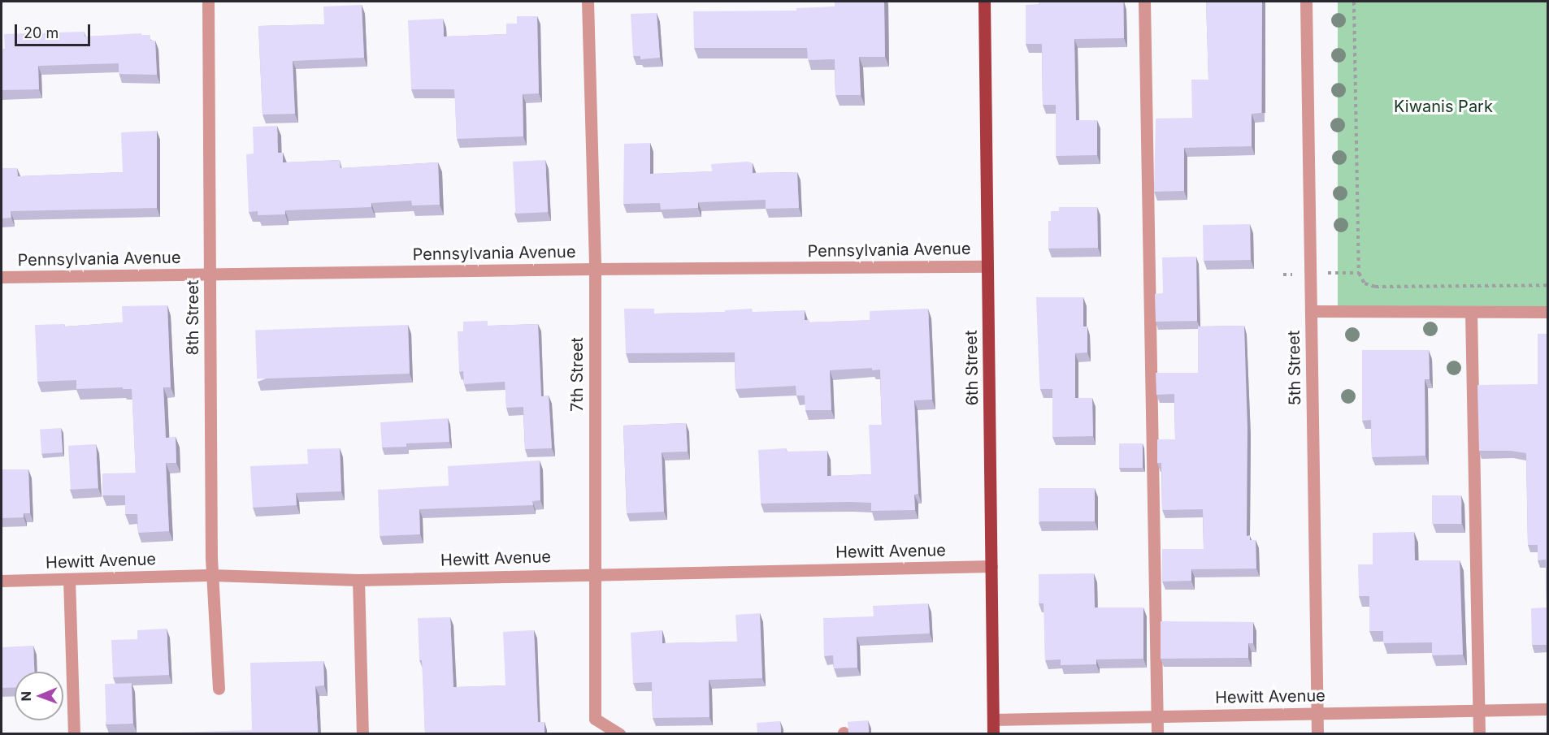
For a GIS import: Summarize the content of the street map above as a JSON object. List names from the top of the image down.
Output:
{
  "streets": {
    "main road": ["6th Street"],
    "street": [
      "Pennsylvania Avenue",
      "8th Street",
      "5th Street",
      "7th Street",
      "Hewitt Avenue"
    ]
  },
  "crossings": [
    ["Pennsylvania Avenue", "8th Street"],
    ["Pennsylvania Avenue", "6th Street"],
    ["Pennsylvania Avenue", "7th Street"],
    ["8th Street", "Hewitt Avenue"],
    ["6th Street", "Hewitt Avenue"],
    ["5th Street", "Hewitt Avenue"],
    ["7th Street", "Hewitt Avenue"]
  ],
  "parks": ["Kiwanis Park"],
  "scale_bar": "20 m",
  "north": "left"
}
